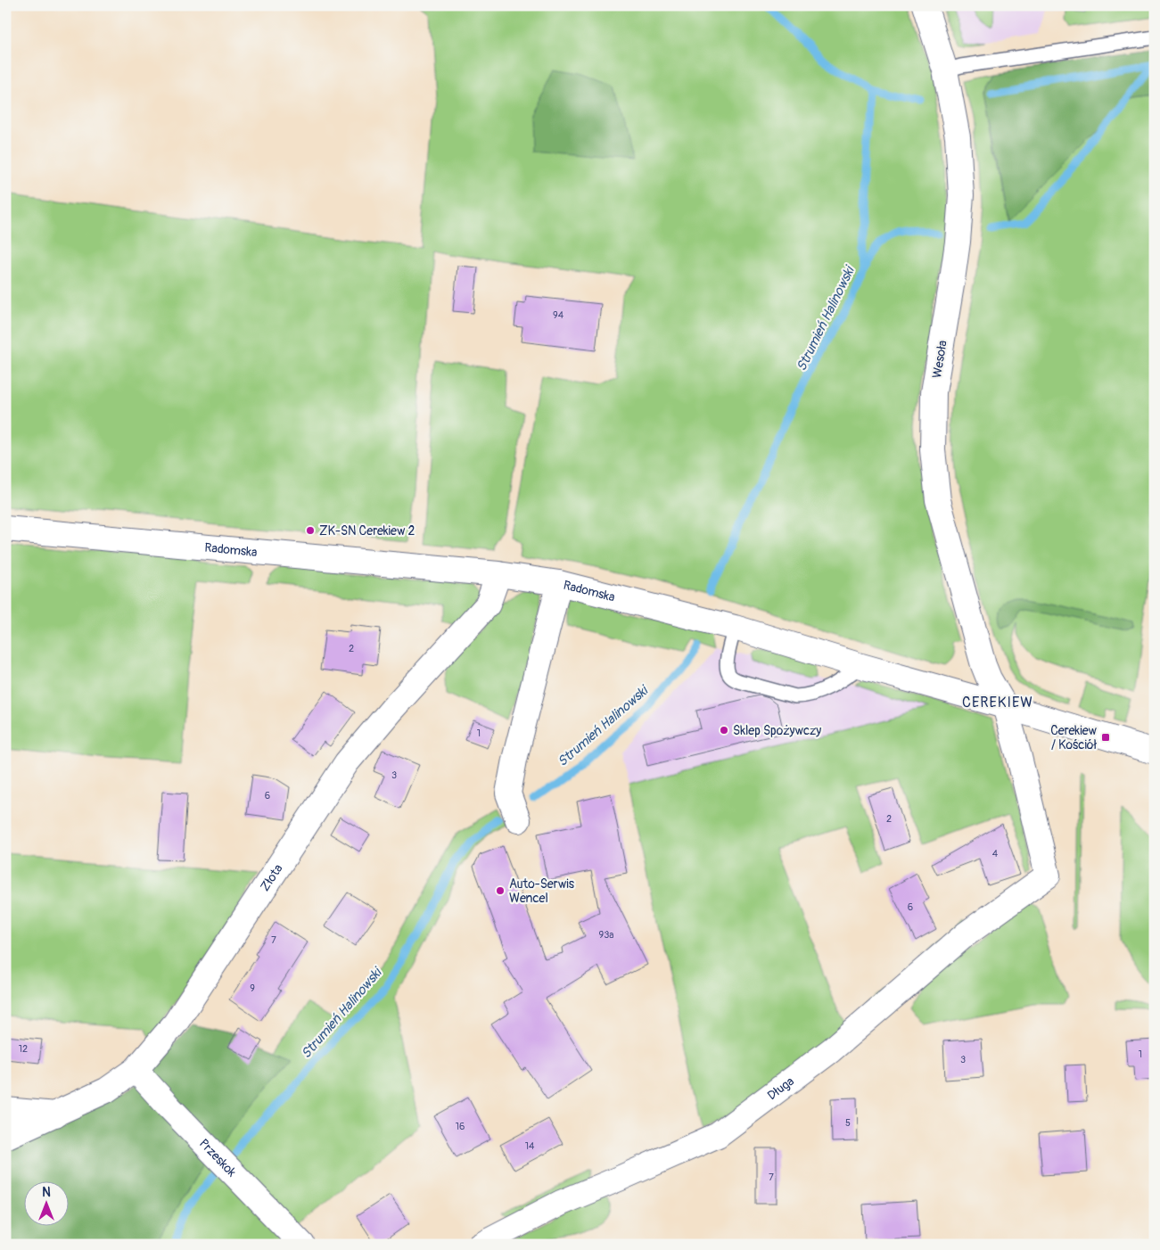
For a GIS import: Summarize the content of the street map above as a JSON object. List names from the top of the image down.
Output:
{
  "streets": {
    "street": [
      "Wesoła",
      "Radomska",
      "Złota",
      "Długa",
      "Przeskok"
    ]
  },
  "crossings": [
    ["Wesoła", "Radomska"],
    ["Wesoła", "Długa"],
    ["Radomska", "Złota"],
    ["Złota", "Przeskok"]
  ],
  "districts": ["CEREKIEW"],
  "water": ["Strumień Halinowski"],
  "places": {
    "other": ["ZK-SN Cerekiew 2", "Sklep Spożywczy", "Auto-Serwis Wencel"],
    "transit": ["Cerekiew / Kościół"]
  },
  "house_numbers": [
    "94",
    "2",
    "1",
    "3",
    "6",
    "2",
    "4",
    "6",
    "93a",
    "7",
    "9",
    "12",
    "1",
    "3",
    "5",
    "16",
    "14",
    "7"
  ],
  "north": "top"
}
